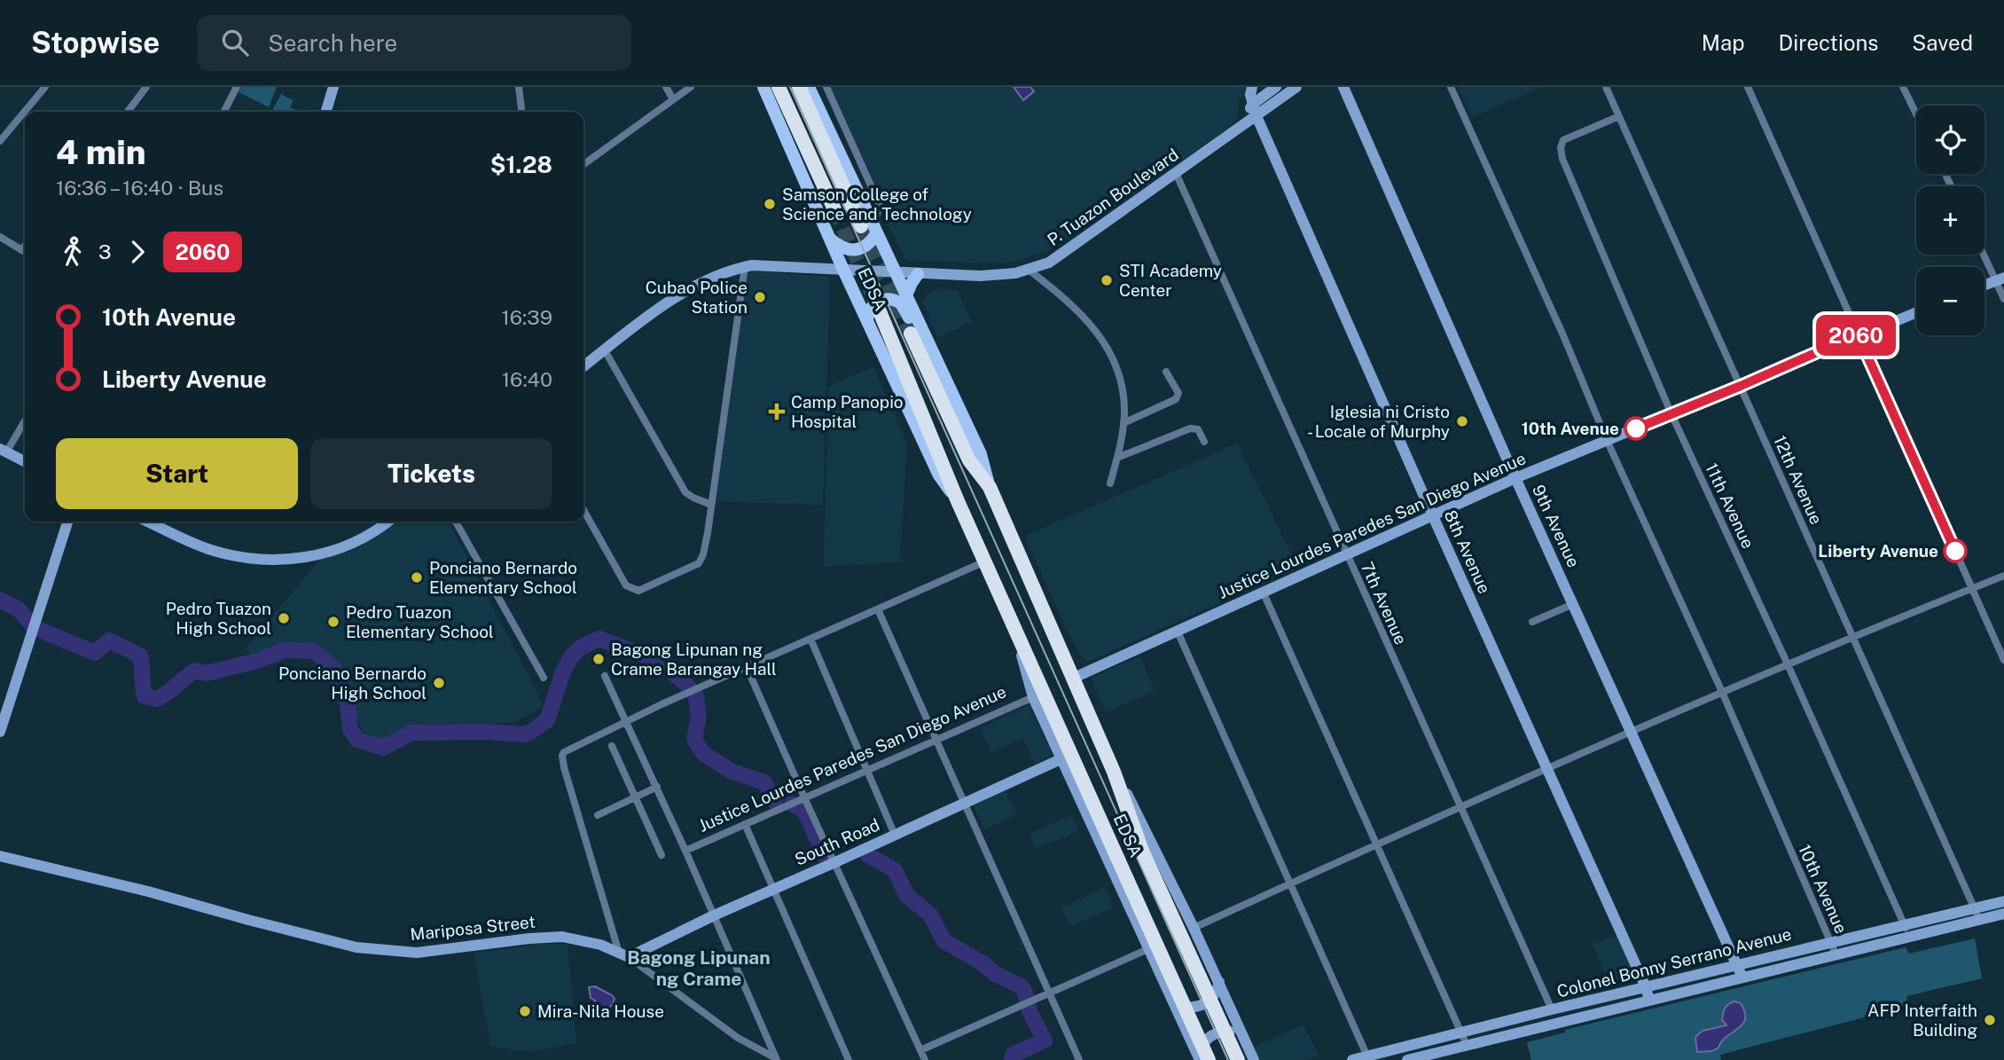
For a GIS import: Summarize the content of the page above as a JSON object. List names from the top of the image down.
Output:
{
  "streets": {
    "highway": ["EDSA"],
    "street": [
      "P. Tuazon Boulevard",
      "12th Avenue",
      "11th Avenue",
      "Justice Lourdes Paredes San Diego Avenue",
      "9th Avenue",
      "8th Avenue",
      "7th Avenue",
      "South Road",
      "10th Avenue",
      "Mariposa Street",
      "Colonel Bonny Serrano Avenue"
    ]
  },
  "crossings": [
    ["P. Tuazon Boulevard", "EDSA"],
    ["P. Tuazon Boulevard", "8th Avenue"],
    ["P. Tuazon Boulevard", "7th Avenue"],
    ["EDSA", "Justice Lourdes Paredes San Diego Avenue"],
    ["EDSA", "South Road"],
    ["12th Avenue", "11th Avenue"],
    ["12th Avenue", "Justice Lourdes Paredes San Diego Avenue"],
    ["12th Avenue", "Colonel Bonny Serrano Avenue"],
    ["11th Avenue", "Justice Lourdes Paredes San Diego Avenue"],
    ["11th Avenue", "Colonel Bonny Serrano Avenue"],
    ["Justice Lourdes Paredes San Diego Avenue", "9th Avenue"],
    ["Justice Lourdes Paredes San Diego Avenue", "8th Avenue"],
    ["Justice Lourdes Paredes San Diego Avenue", "7th Avenue"],
    ["Justice Lourdes Paredes San Diego Avenue", "10th Avenue"],
    ["9th Avenue", "Colonel Bonny Serrano Avenue"],
    ["8th Avenue", "Colonel Bonny Serrano Avenue"],
    ["7th Avenue", "Colonel Bonny Serrano Avenue"],
    ["South Road", "Mariposa Street"],
    ["10th Avenue", "Colonel Bonny Serrano Avenue"]
  ],
  "districts": ["Bagong Lipunan ng Crame"],
  "places": {
    "other": [
      "Samson College of Science and Technology",
      "STI Academy Center",
      "Cubao Police Station",
      "Iglesia ni Cristo - Locale of Murphy",
      "10th Avenue",
      "Liberty Avenue",
      "Ponciano Bernardo Elementary School",
      "Pedro Tuazon High School",
      "Pedro Tuazon Elementary School",
      "Bagong Lipunan ng Crame Barangay Hall",
      "Ponciano Bernardo High School",
      "Mira-Nila House",
      "AFP Interfaith Building"
    ],
    "health": ["Camp Panopio Hospital"]
  },
  "lines": ["bus line 2060"],
  "page": {
    "header": "Stopwise",
    "search": "Search here",
    "nav": ["Map", "Directions", "Saved"],
    "on_map": "2060",
    "map_buttons": ["+", "−"],
    "heading": ["4 min", "16:36 – 16:40 · Bus", "$1.28"],
    "legs": ["3", "2060"],
    "list": [
      {
        "name": "10th Avenue",
        "value": "16:39"
      },
      {
        "name": "Liberty Avenue",
        "value": "16:40"
      }
    ],
    "buttons": ["Start", "Tickets"]
  }
}
